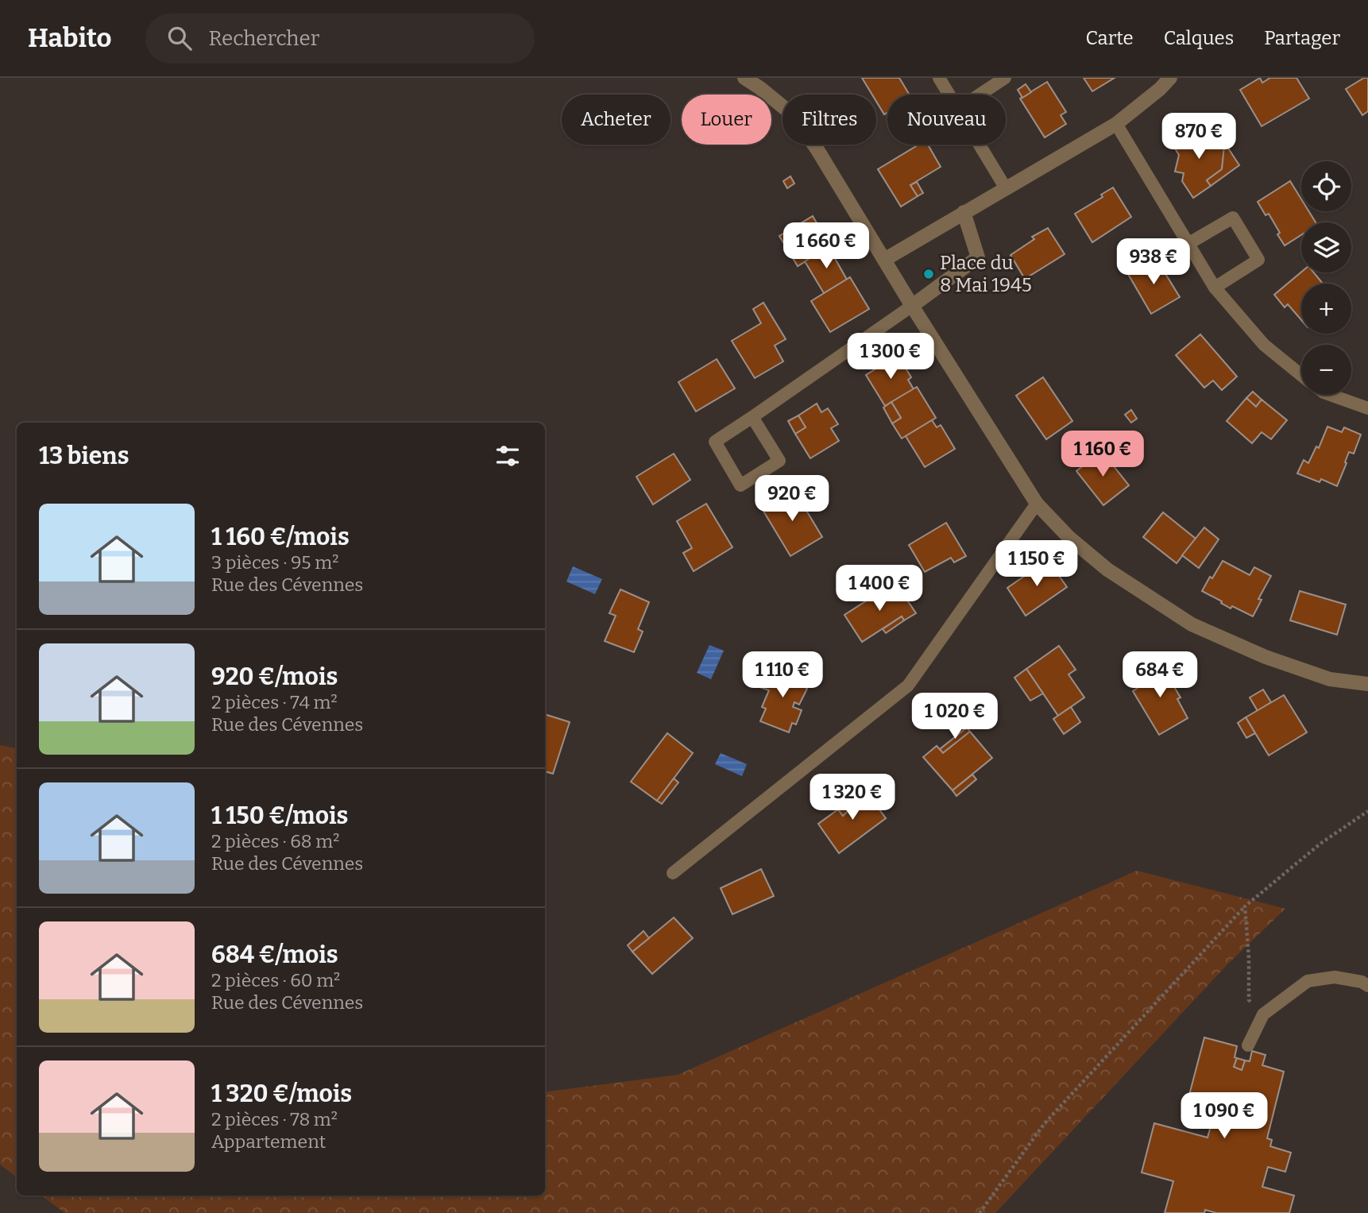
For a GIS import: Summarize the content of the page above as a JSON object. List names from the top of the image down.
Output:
{
  "places": ["Place du 8 Mai 1945"],
  "page": {
    "header": "Habito",
    "search": "Rechercher",
    "nav": ["Carte", "Calques", "Partager"],
    "chip": [
      "Acheter",
      "Louer",
      "Filtres",
      "Nouveau"
    ],
    "price": [
      "870 €",
      "1 660 €",
      "938 €",
      "1 300 €",
      "1 160 €",
      "920 €",
      "1 150 €",
      "1 400 €",
      "1 110 €",
      "684 €",
      "1 020 €",
      "1 320 €",
      "1 090 €"
    ],
    "map_buttons": ["+", "−"],
    "heading": "13 biens",
    "list": [
      {
        "name": "1 160 €/mois",
        "note": "3 pièces · 95 m² · Rue des Cévennes"
      },
      {
        "name": "920 €/mois",
        "note": "2 pièces · 74 m² · Rue des Cévennes"
      },
      {
        "name": "1 150 €/mois",
        "note": "2 pièces · 68 m² · Rue des Cévennes"
      },
      {
        "name": "684 €/mois",
        "note": "2 pièces · 60 m² · Rue des Cévennes"
      },
      {
        "name": "1 320 €/mois",
        "note": "2 pièces · 78 m² · Appartement"
      }
    ]
  }
}
